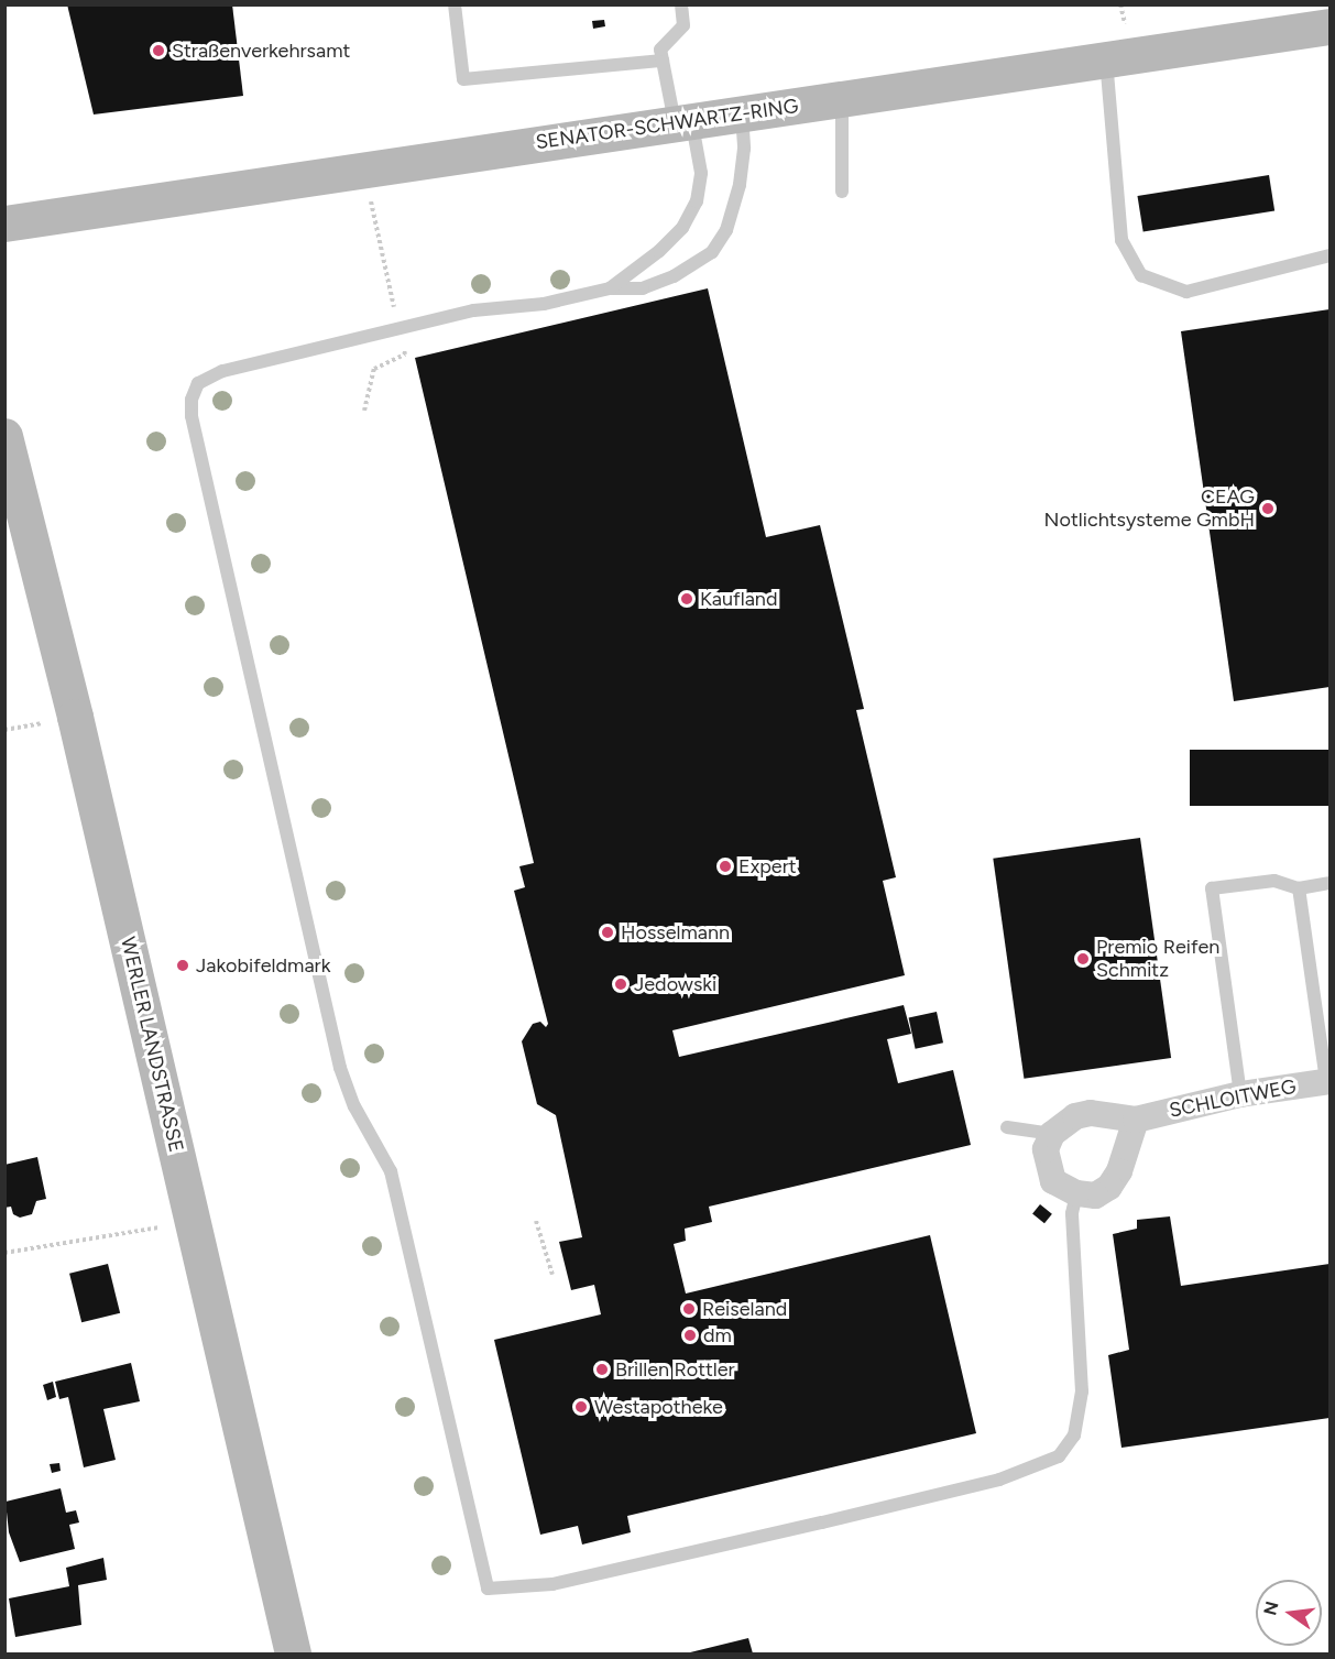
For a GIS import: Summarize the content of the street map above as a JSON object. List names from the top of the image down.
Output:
{
  "streets": {
    "main road": ["SENATOR-SCHWARTZ-RING", "WERLER LANDSTRASSE"],
    "street": ["SCHLOITWEG"]
  },
  "places": [
    "Straßenverkehrsamt",
    "CEAG Notlichtsysteme GmbH",
    "Kaufland",
    "Expert",
    "Hosselmann",
    "Premio Reifen Schmitz",
    "Jakobifeldmark",
    "Jedowski",
    "Reiseland",
    "dm",
    "Brillen Rottler",
    "Westapotheke"
  ],
  "north": "left"
}
